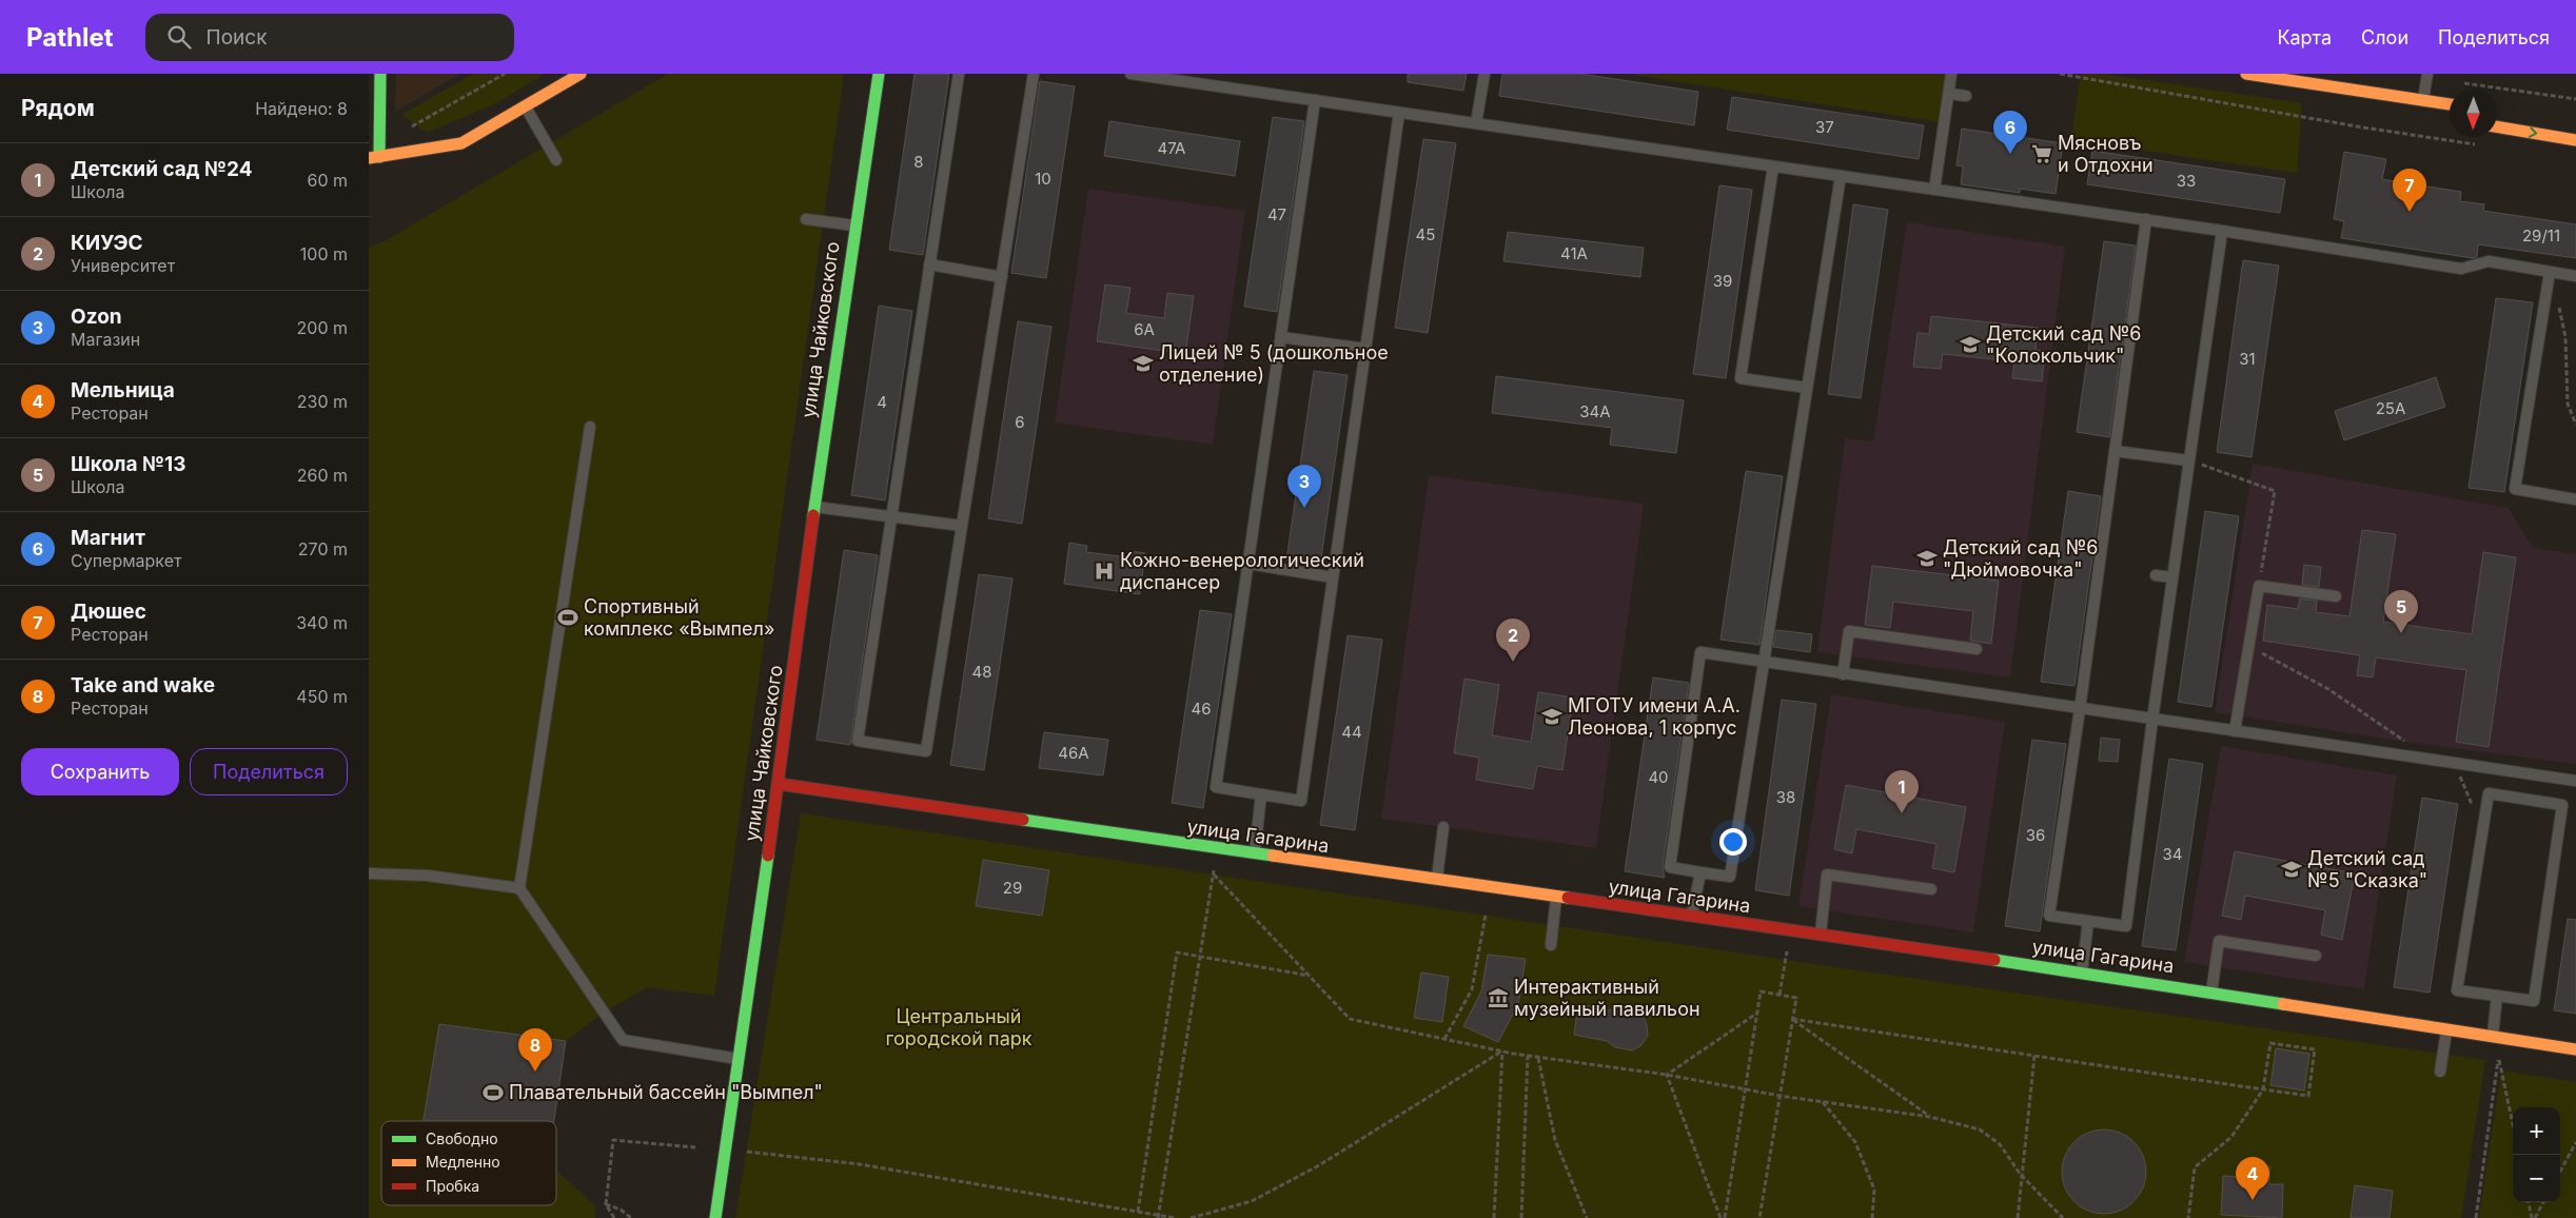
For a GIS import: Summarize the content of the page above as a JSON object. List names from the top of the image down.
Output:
{
  "streets": {
    "street": ["улица Чайковского", "улица Гагарина"]
  },
  "crossings": [
    ["улица Чайковского", "улица Гагарина"]
  ],
  "parks": ["Центральный городской парк"],
  "places": {
    "supermarket": ["Мясновъ и Отдохни"],
    "school or university": [
      "Детский сад №6 \"Колокольчик\"",
      "Лицей № 5 (дошкольное отделение)",
      "Детский сад №6 \"Дюймовочка\"",
      "МГОТУ имени А.А. Леонова, 1 корпус",
      "Детский сад №5 \"Сказка\""
    ],
    "hospital": ["Кожно-венерологический диспансер"],
    "sports": ["Спортивный комплекс «Вымпел»", "Плавательный бассейн \"Вымпел\""],
    "museum": ["Интерактивный музейный павильон"]
  },
  "house_numbers": [
    "37",
    "47А",
    "8",
    "10",
    "33",
    "47",
    "45",
    "29/11",
    "41А",
    "39",
    "6А",
    "31",
    "4",
    "25А",
    "34А",
    "6",
    "48",
    "46",
    "44",
    "46А",
    "40",
    "38",
    "36",
    "34",
    "29"
  ],
  "legend": ["Свободно", "Медленно", "Пробка"],
  "north": "bottom",
  "page": {
    "header": "Pathlet",
    "search": "Поиск",
    "nav": ["Карта", "Слои", "Поделиться"],
    "heading": ["Рядом", "Найдено: 8"],
    "pins": [
      "6",
      "7",
      "3",
      "5",
      "2",
      "1",
      "8",
      "4"
    ],
    "list": [
      {
        "mark": "1",
        "name": "Детский сад №24",
        "note": "Школа",
        "value": "60 m"
      },
      {
        "mark": "2",
        "name": "КИУЭС",
        "note": "Университет",
        "value": "100 m"
      },
      {
        "mark": "3",
        "name": "Ozon",
        "note": "Магазин",
        "value": "200 m"
      },
      {
        "mark": "4",
        "name": "Мельница",
        "note": "Ресторан",
        "value": "230 m"
      },
      {
        "mark": "5",
        "name": "Школа №13",
        "note": "Школа",
        "value": "260 m"
      },
      {
        "mark": "6",
        "name": "Магнит",
        "note": "Супермаркет",
        "value": "270 m"
      },
      {
        "mark": "7",
        "name": "Дюшес",
        "note": "Ресторан",
        "value": "340 m"
      },
      {
        "mark": "8",
        "name": "Take and wake",
        "note": "Ресторан",
        "value": "450 m"
      }
    ],
    "buttons": ["Сохранить", "Поделиться"],
    "map_buttons": ["+", "−"]
  }
}
